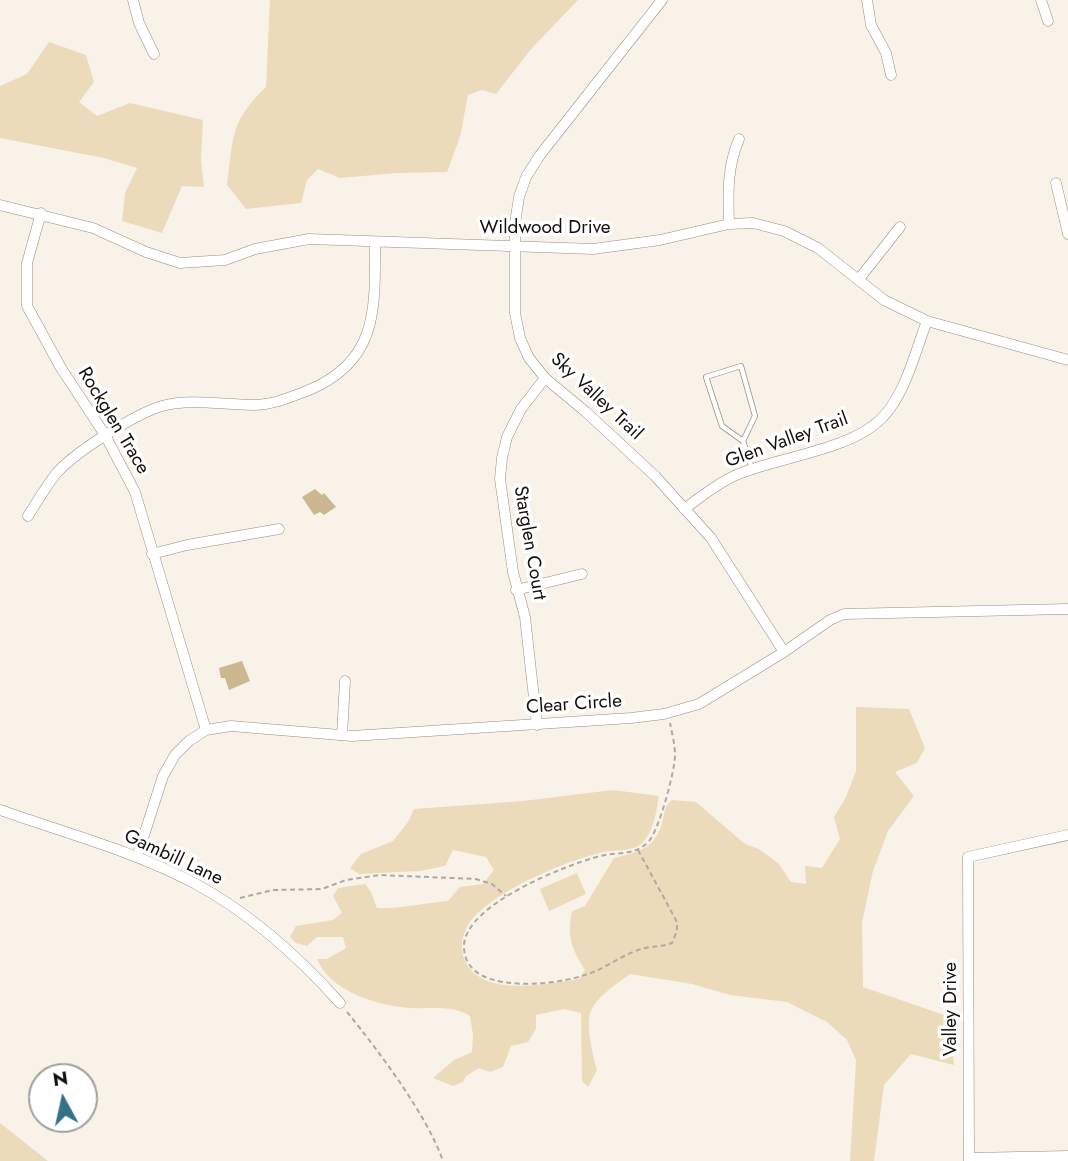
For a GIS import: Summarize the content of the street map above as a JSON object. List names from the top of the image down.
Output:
{
  "streets": {
    "street": [
      "Wildwood Drive",
      "Sky Valley Trail",
      "Rockglen Trace",
      "Glen Valley Trail",
      "Starglen Court",
      "Clear Circle",
      "Gambill Lane",
      "Valley Drive"
    ]
  },
  "crossings": [
    ["Wildwood Drive", "Sky Valley Trail"],
    ["Wildwood Drive", "Rockglen Trace"],
    ["Wildwood Drive", "Glen Valley Trail"],
    ["Sky Valley Trail", "Glen Valley Trail"],
    ["Sky Valley Trail", "Starglen Court"],
    ["Sky Valley Trail", "Clear Circle"],
    ["Rockglen Trace", "Clear Circle"],
    ["Starglen Court", "Clear Circle"]
  ],
  "north": "top"
}
